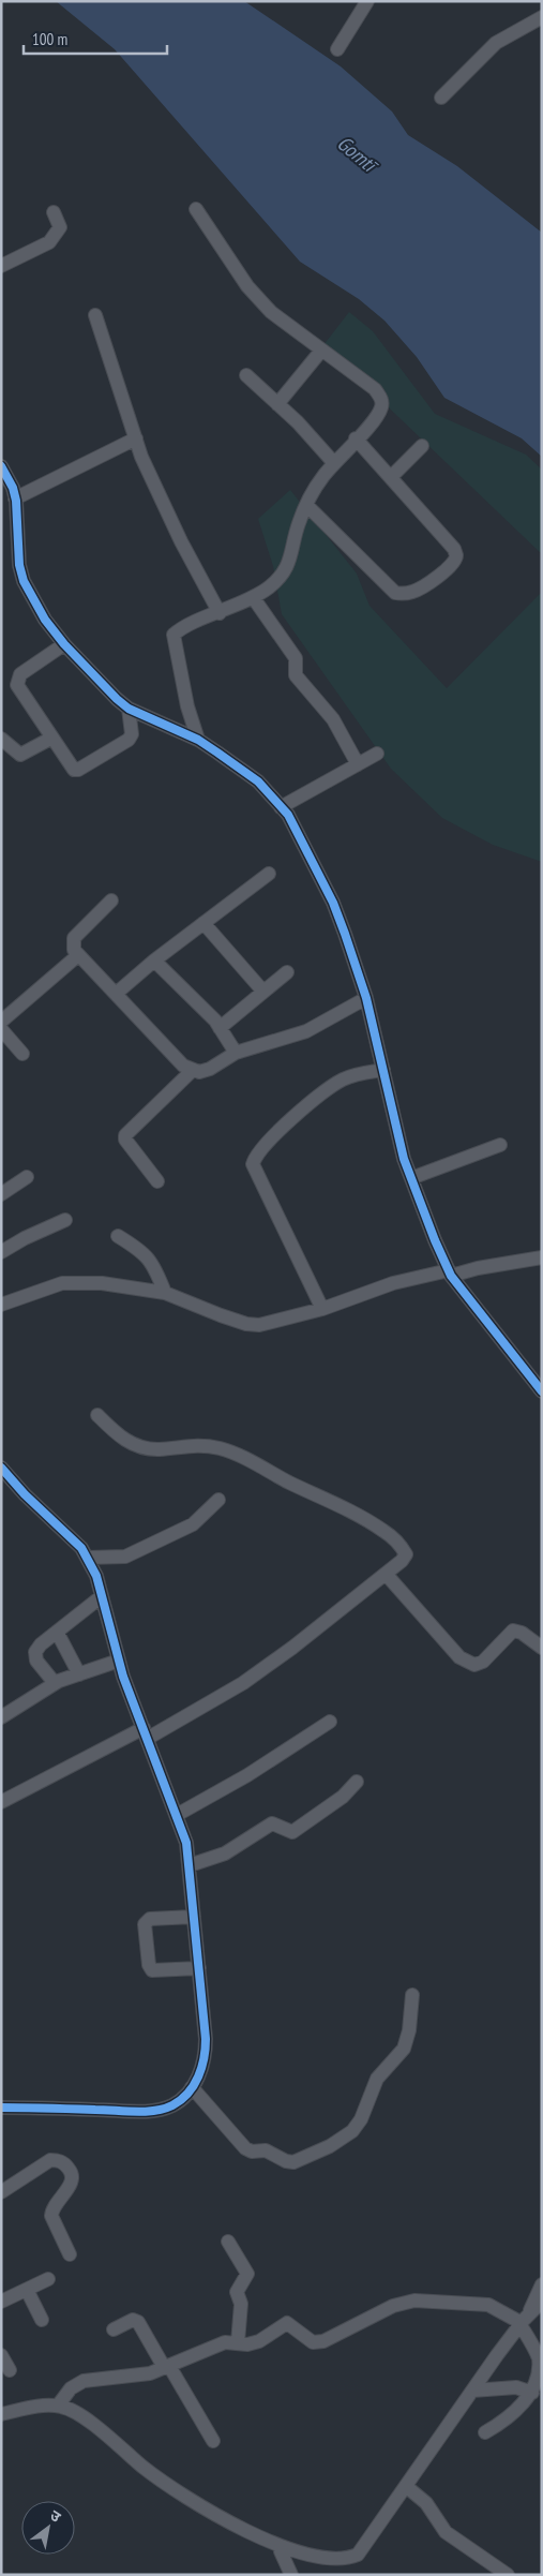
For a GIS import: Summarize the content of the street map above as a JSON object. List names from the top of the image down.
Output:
{
  "water": ["Gomtī"],
  "scale_bar": "100 m",
  "north": "top right"
}
